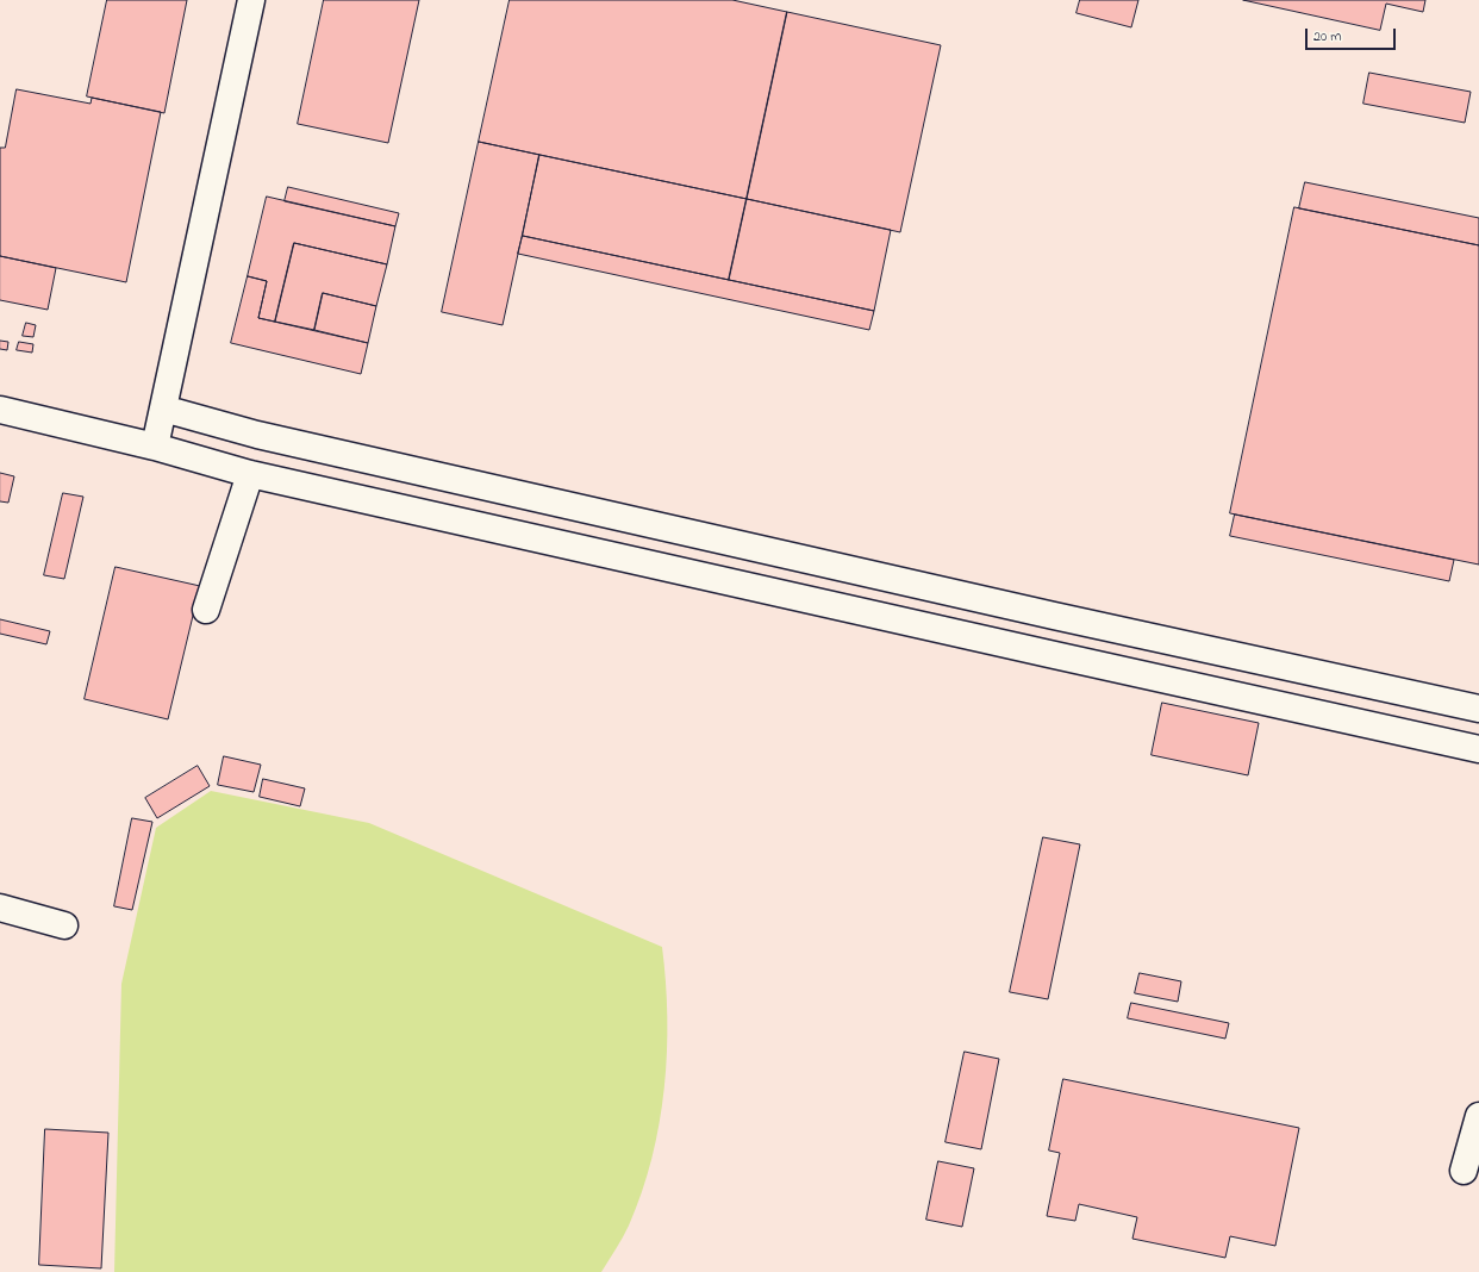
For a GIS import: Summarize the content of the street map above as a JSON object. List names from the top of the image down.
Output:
{
  "scale_bar": "20 m"
}
